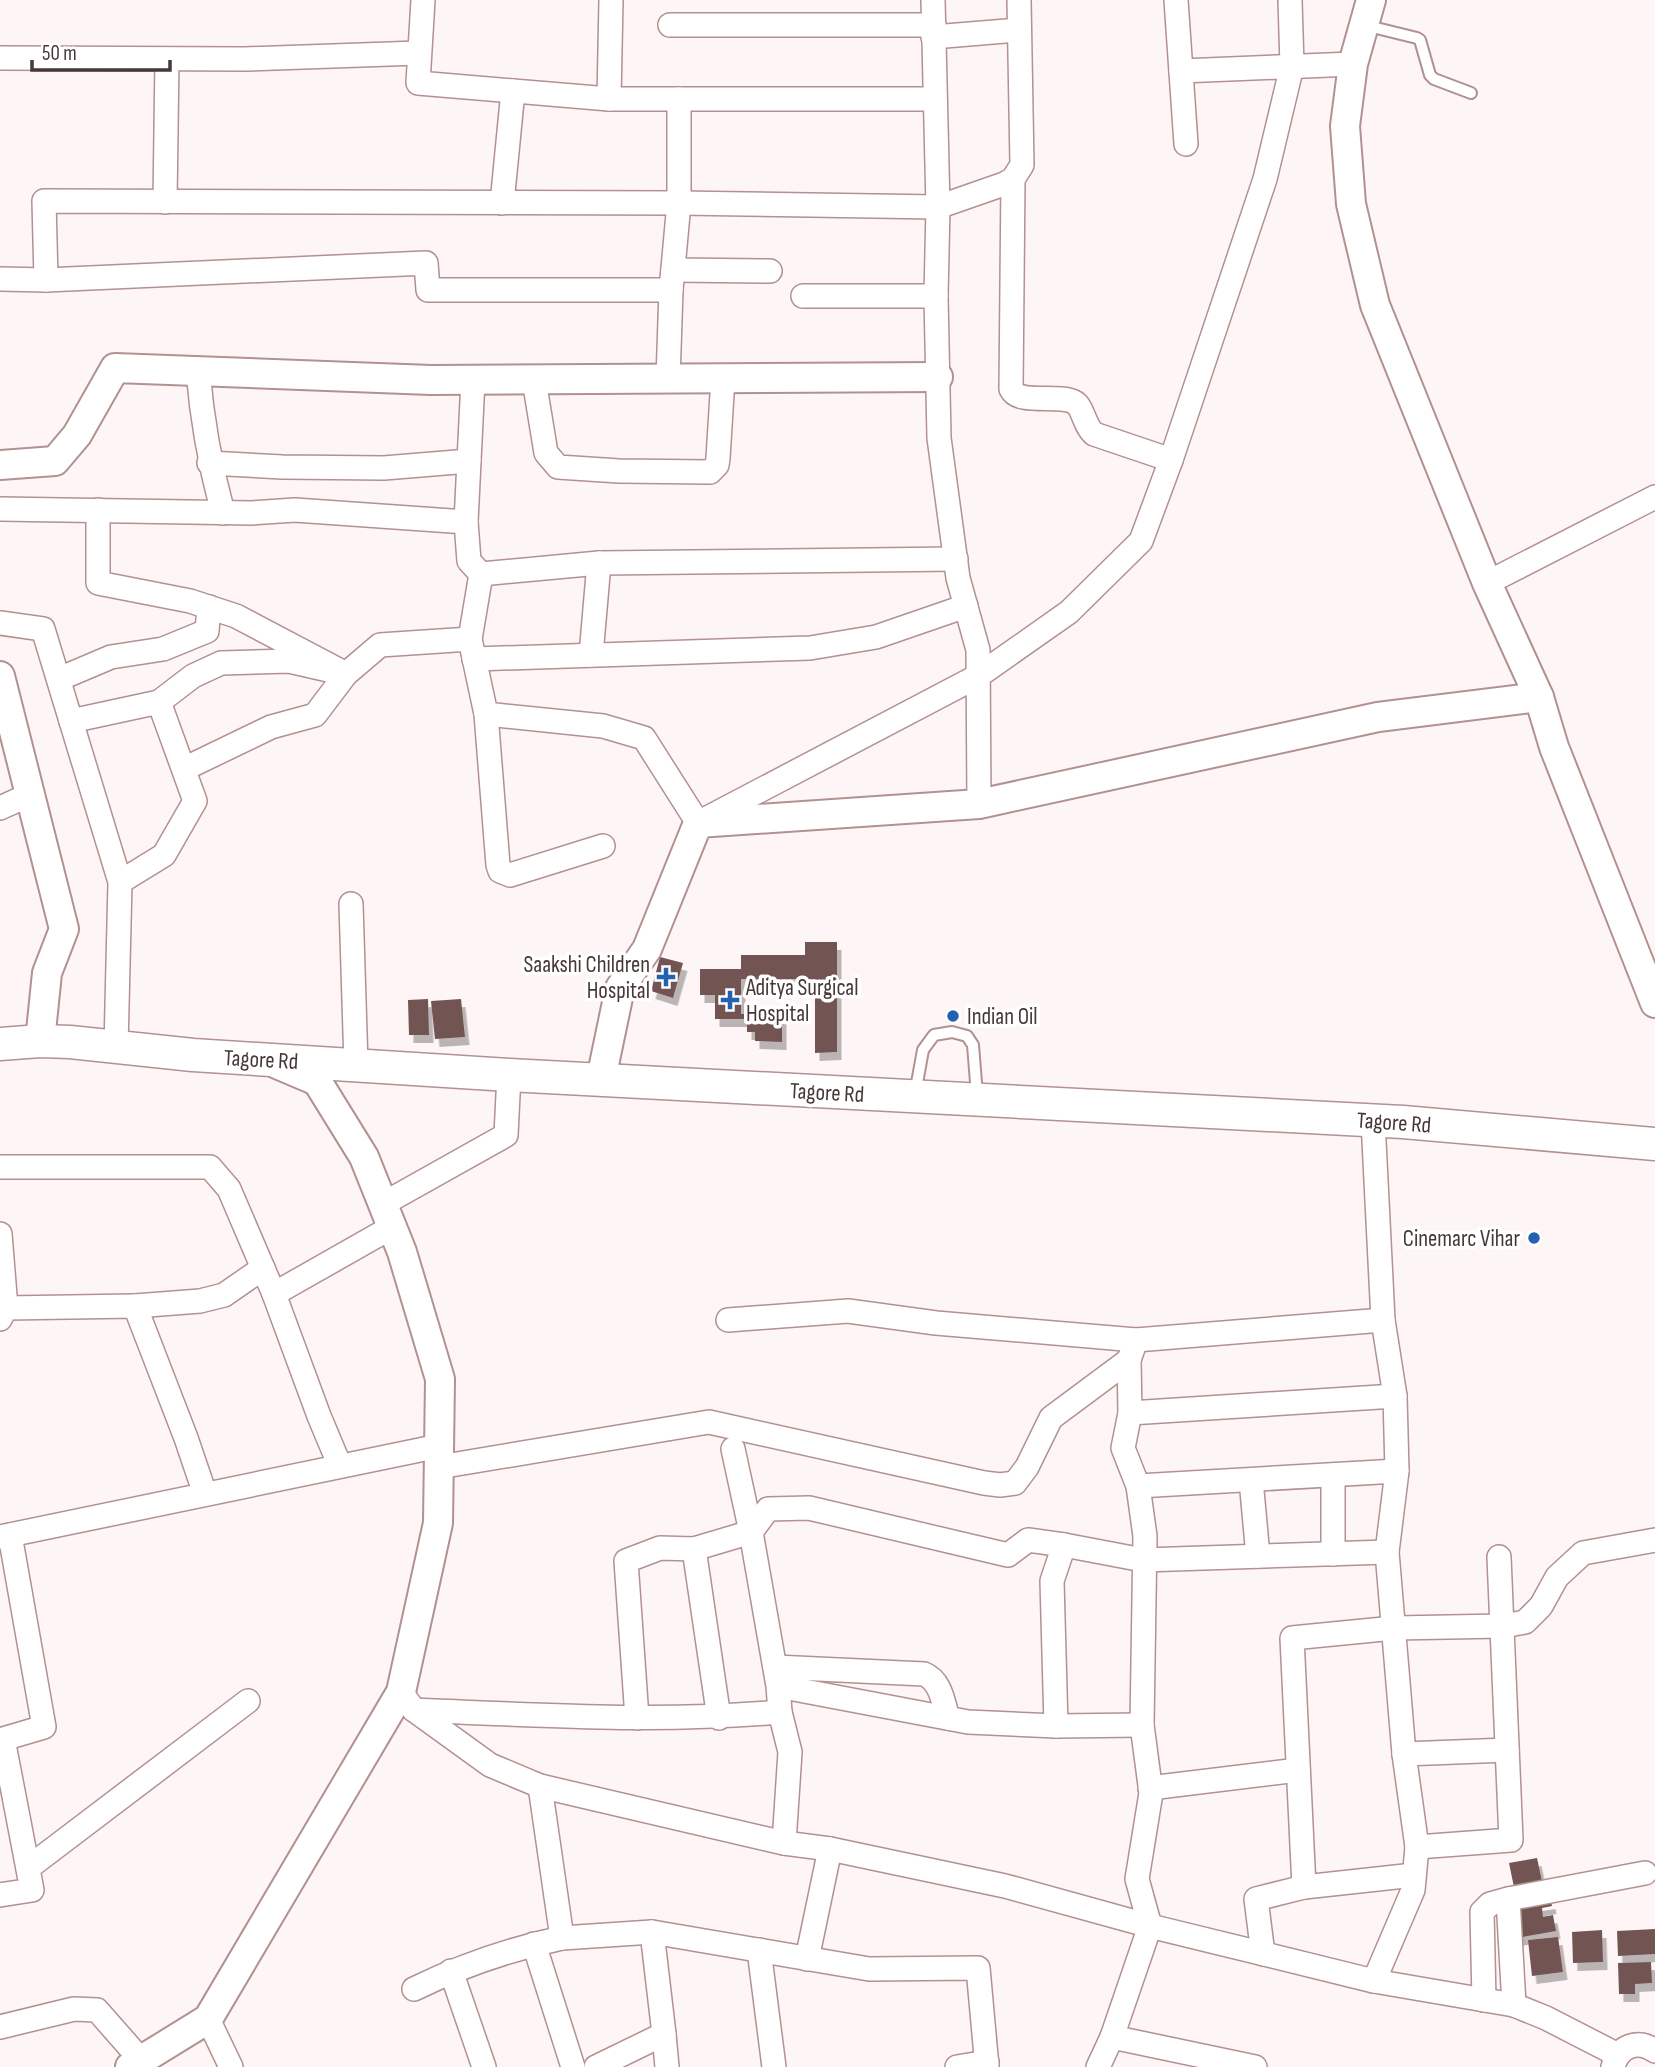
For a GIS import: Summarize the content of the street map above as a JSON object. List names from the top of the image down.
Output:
{
  "streets": {
    "main road": ["Tagore Rd"]
  },
  "places": {
    "health": ["Saakshi Children Hospital", "Aditya Surgical Hospital"],
    "other": ["Indian Oil", "Cinemarc Vihar"]
  },
  "scale_bar": "50 m"
}
